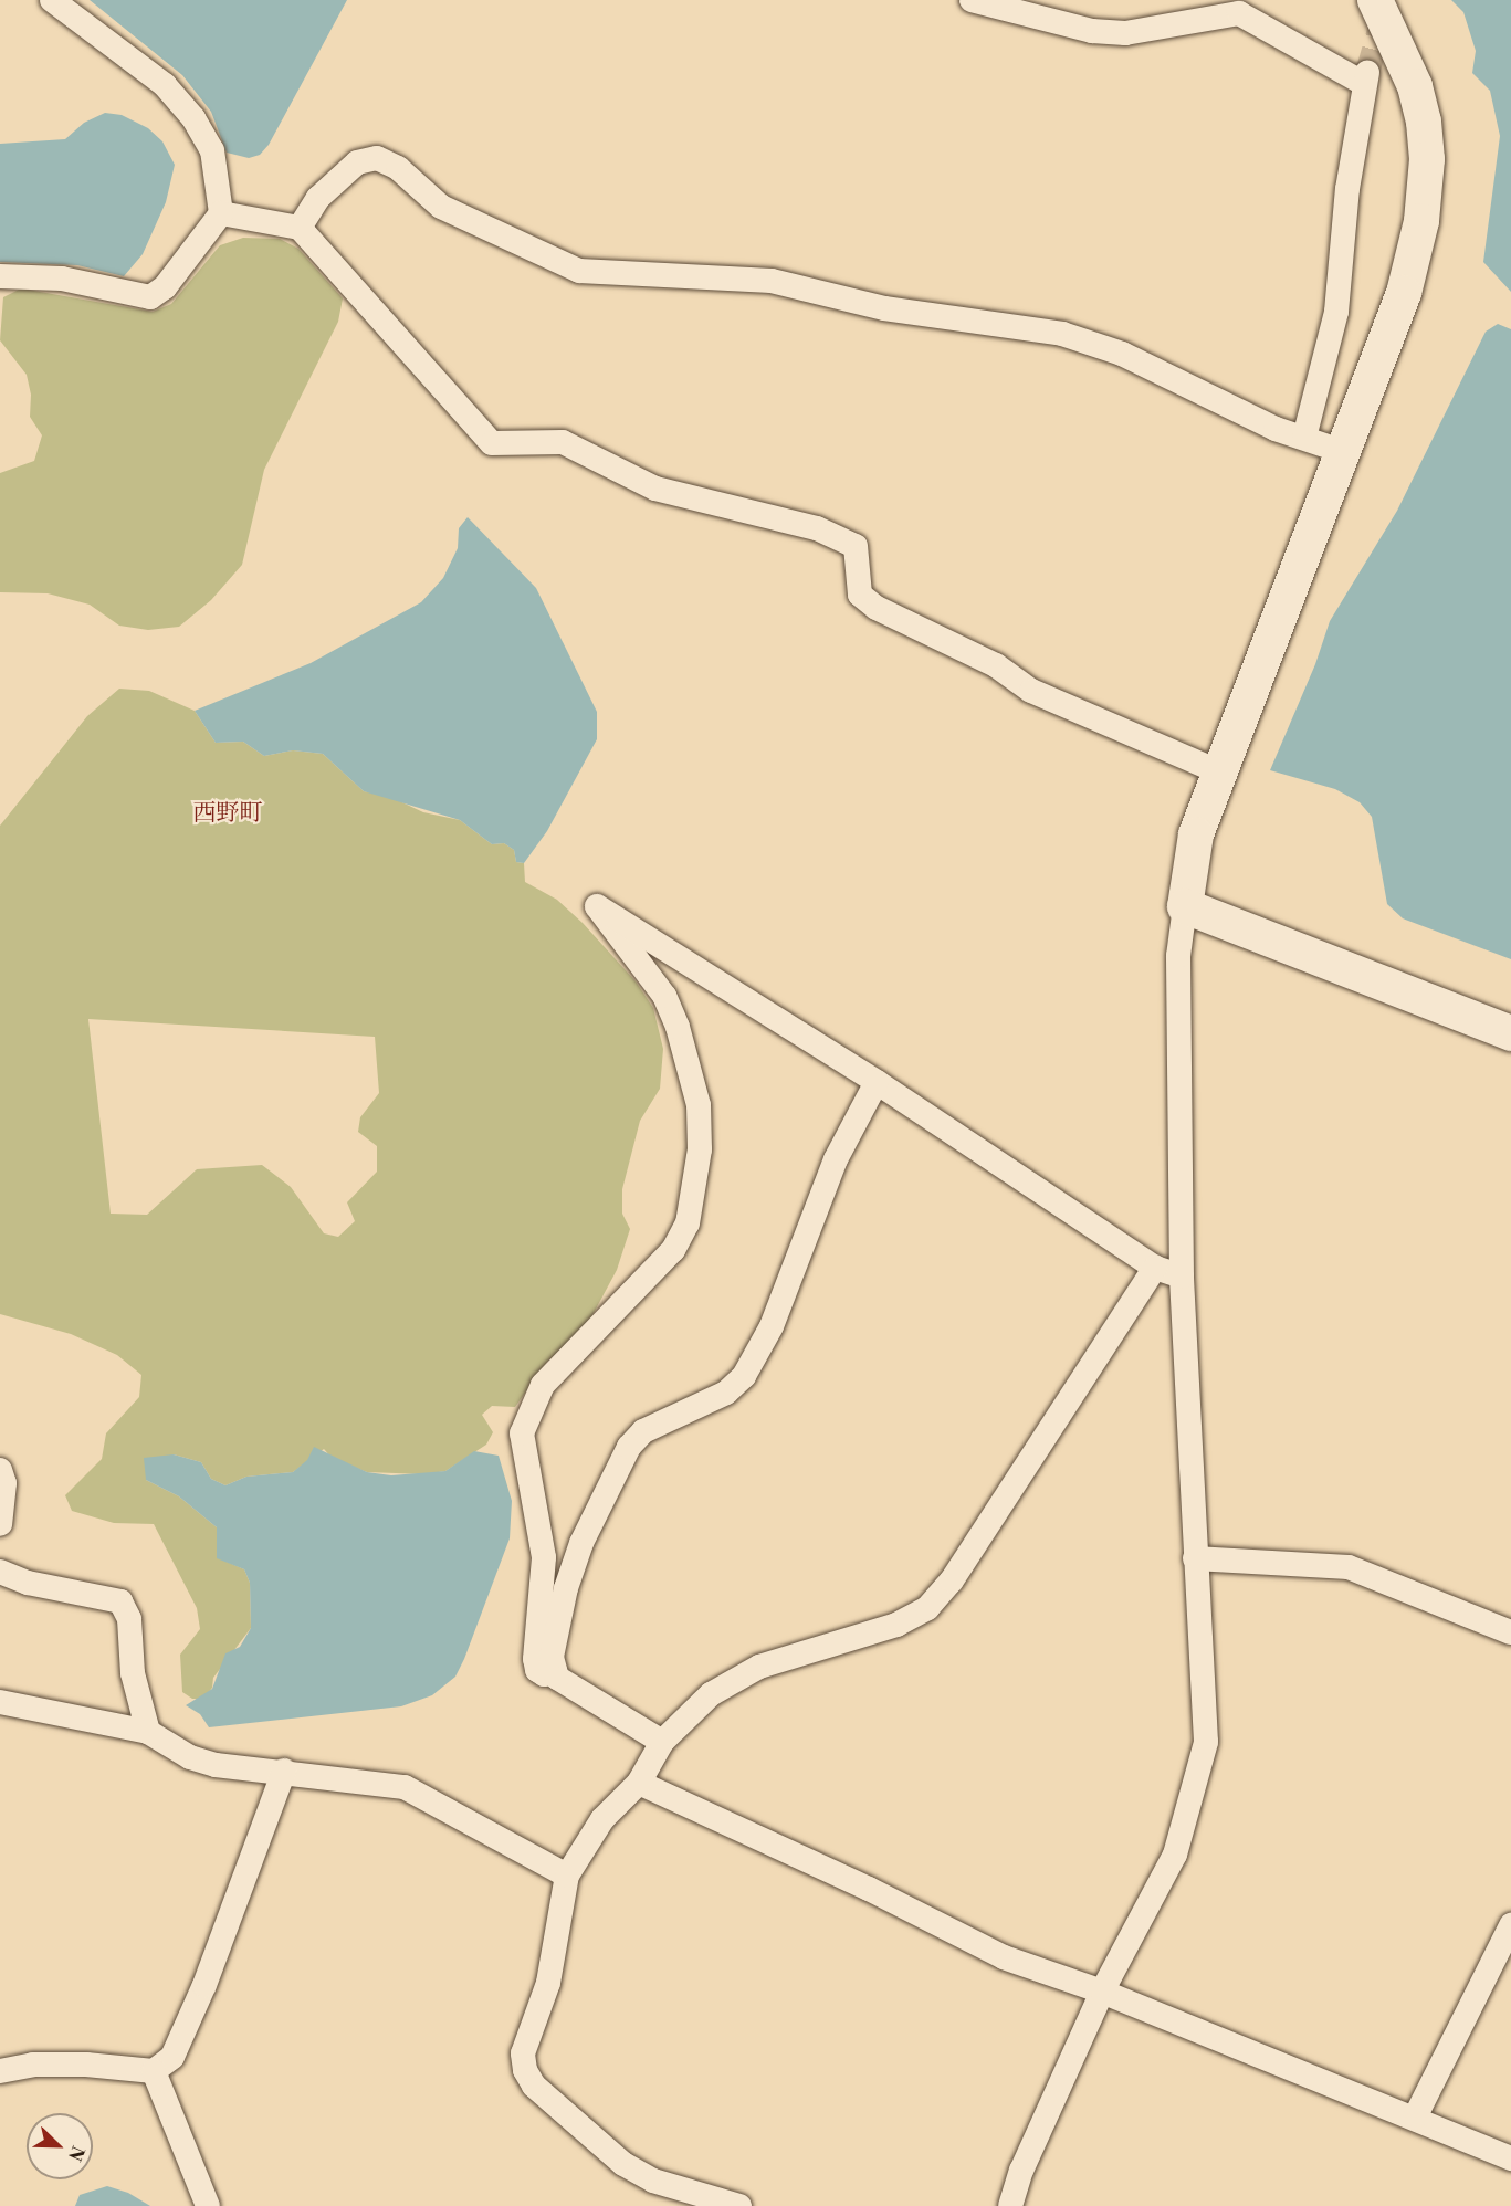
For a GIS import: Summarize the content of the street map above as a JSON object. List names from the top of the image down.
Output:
{
  "districts": ["西野町"],
  "north": "bottom right"
}
